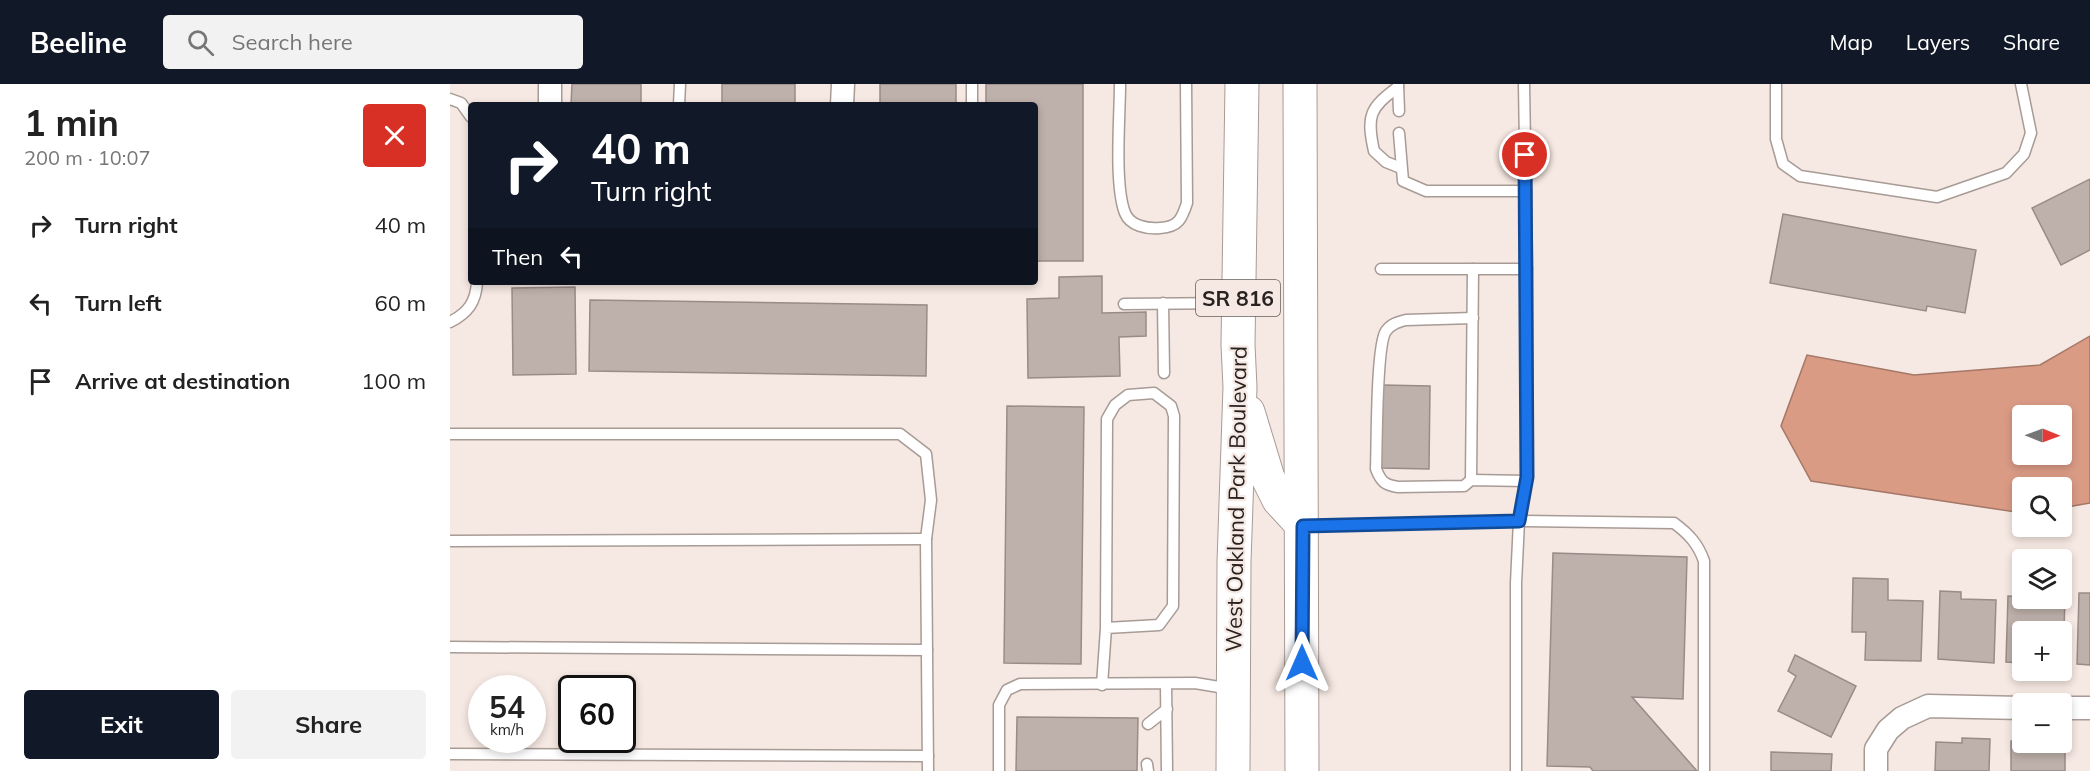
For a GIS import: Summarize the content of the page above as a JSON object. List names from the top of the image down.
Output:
{
  "streets": {
    "main road": ["SR 816", "West Oakland Park Boulevard"]
  },
  "north": "right",
  "page": {
    "header": "Beeline",
    "search": "Search here",
    "nav": ["Map", "Layers", "Share"],
    "heading": ["1 min", "200 m · 10:07"],
    "turn": ["40 m", "Turn right"],
    "list": [
      {
        "name": "Turn right",
        "value": "40 m"
      },
      {
        "name": "Turn left",
        "value": "60 m"
      },
      {
        "name": "Arrive at destination",
        "value": "100 m"
      }
    ],
    "then": "Then",
    "map_buttons": ["+", "−"],
    "speed": "54 km/h",
    "limit": "60",
    "buttons": ["Exit", "Share"]
  }
}
